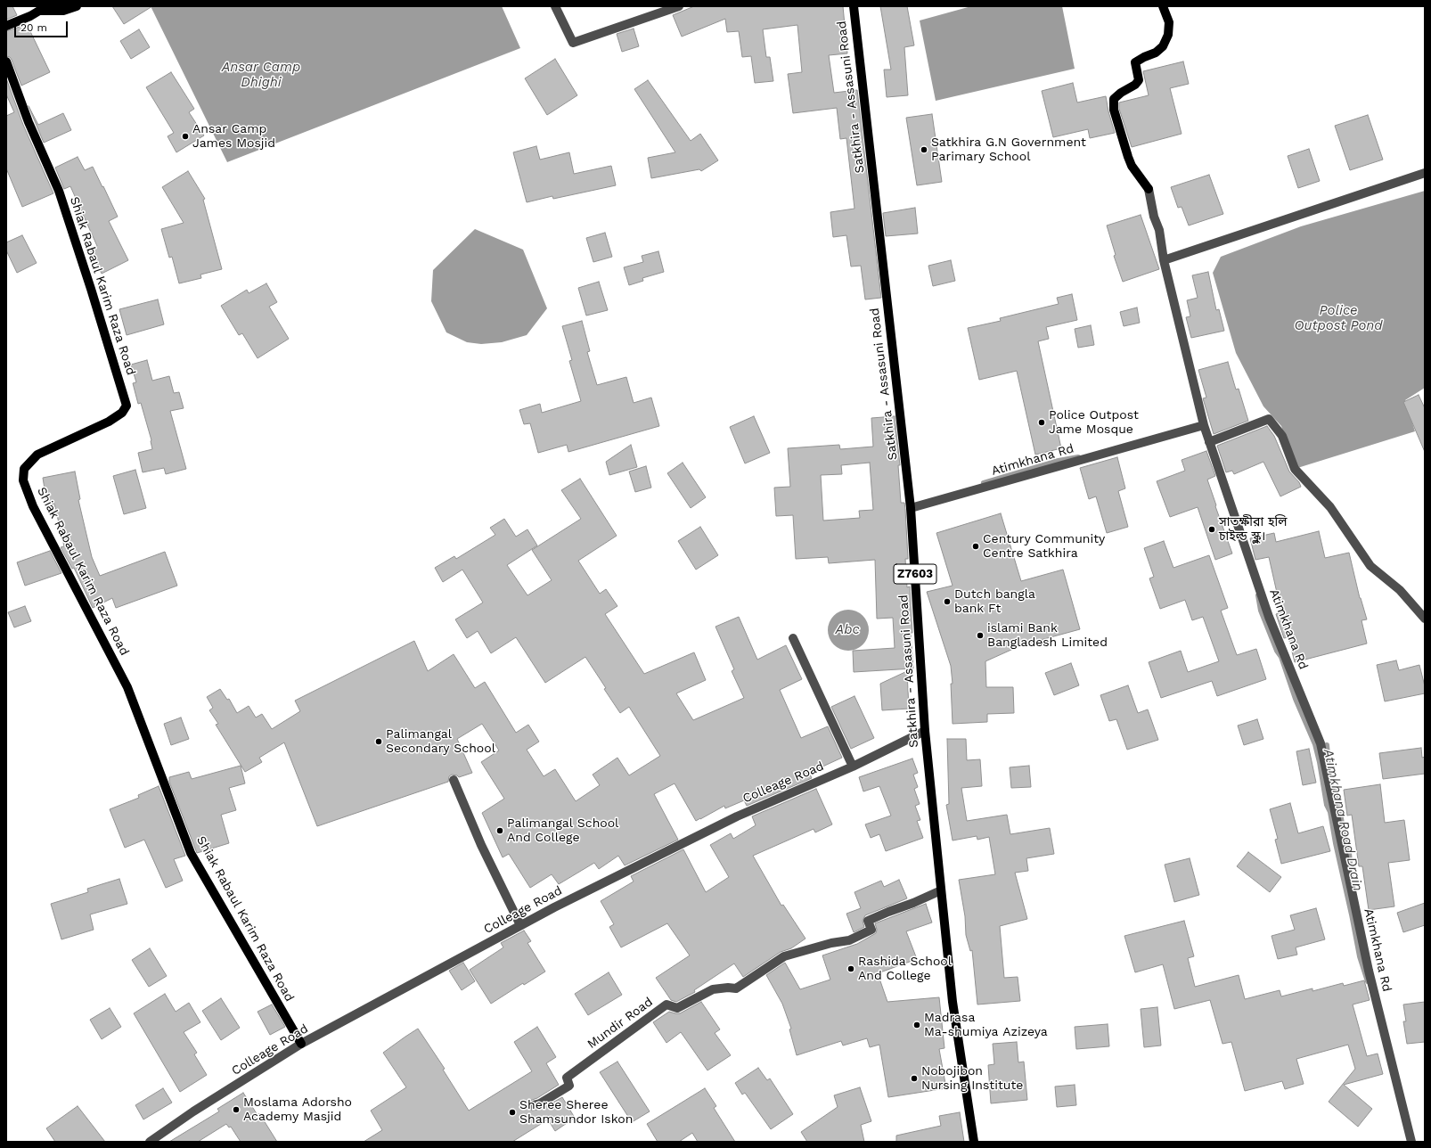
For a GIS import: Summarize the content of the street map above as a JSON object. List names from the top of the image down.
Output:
{
  "streets": {
    "main road": ["Satkhira - Assasuni Road", "Shiak Rabaul Karim Raza Road", "Z7603"],
    "street": ["Atimkhana Rd", "Colleage Road", "Mundir Road"]
  },
  "crossings": [
    ["Satkhira - Assasuni Road", "Atimkhana Rd"],
    ["Satkhira - Assasuni Road", "Colleage Road"],
    ["Satkhira - Assasuni Road", "Mundir Road"],
    ["Shiak Rabaul Karim Raza Road", "Colleage Road"]
  ],
  "water": [
    "Ansar Camp Dhighi",
    "Police Outpost Pond",
    "Abc",
    "Atimkhana Road Drain"
  ],
  "places": [
    "Ansar Camp James Mosjid",
    "Satkhira G.N Government Parimary School",
    "Police Outpost Jame Mosque",
    "সাতক্ষীরা হলি চাইল্ড স্কুল।",
    "Century Community Centre Satkhira",
    "Dutch bangla bank Ft",
    "islami Bank Bangladesh Limited",
    "Palimangal Secondary School",
    "Palimangal School And College",
    "Rashida School And College",
    "Madrasa Ma-shumiya Azizeya",
    "Nobojibon Nursing Institute",
    "Moslama Adorsho Academy Masjid",
    "Sheree Sheree Shamsundor Iskon"
  ],
  "scale_bar": "20 m"
}
